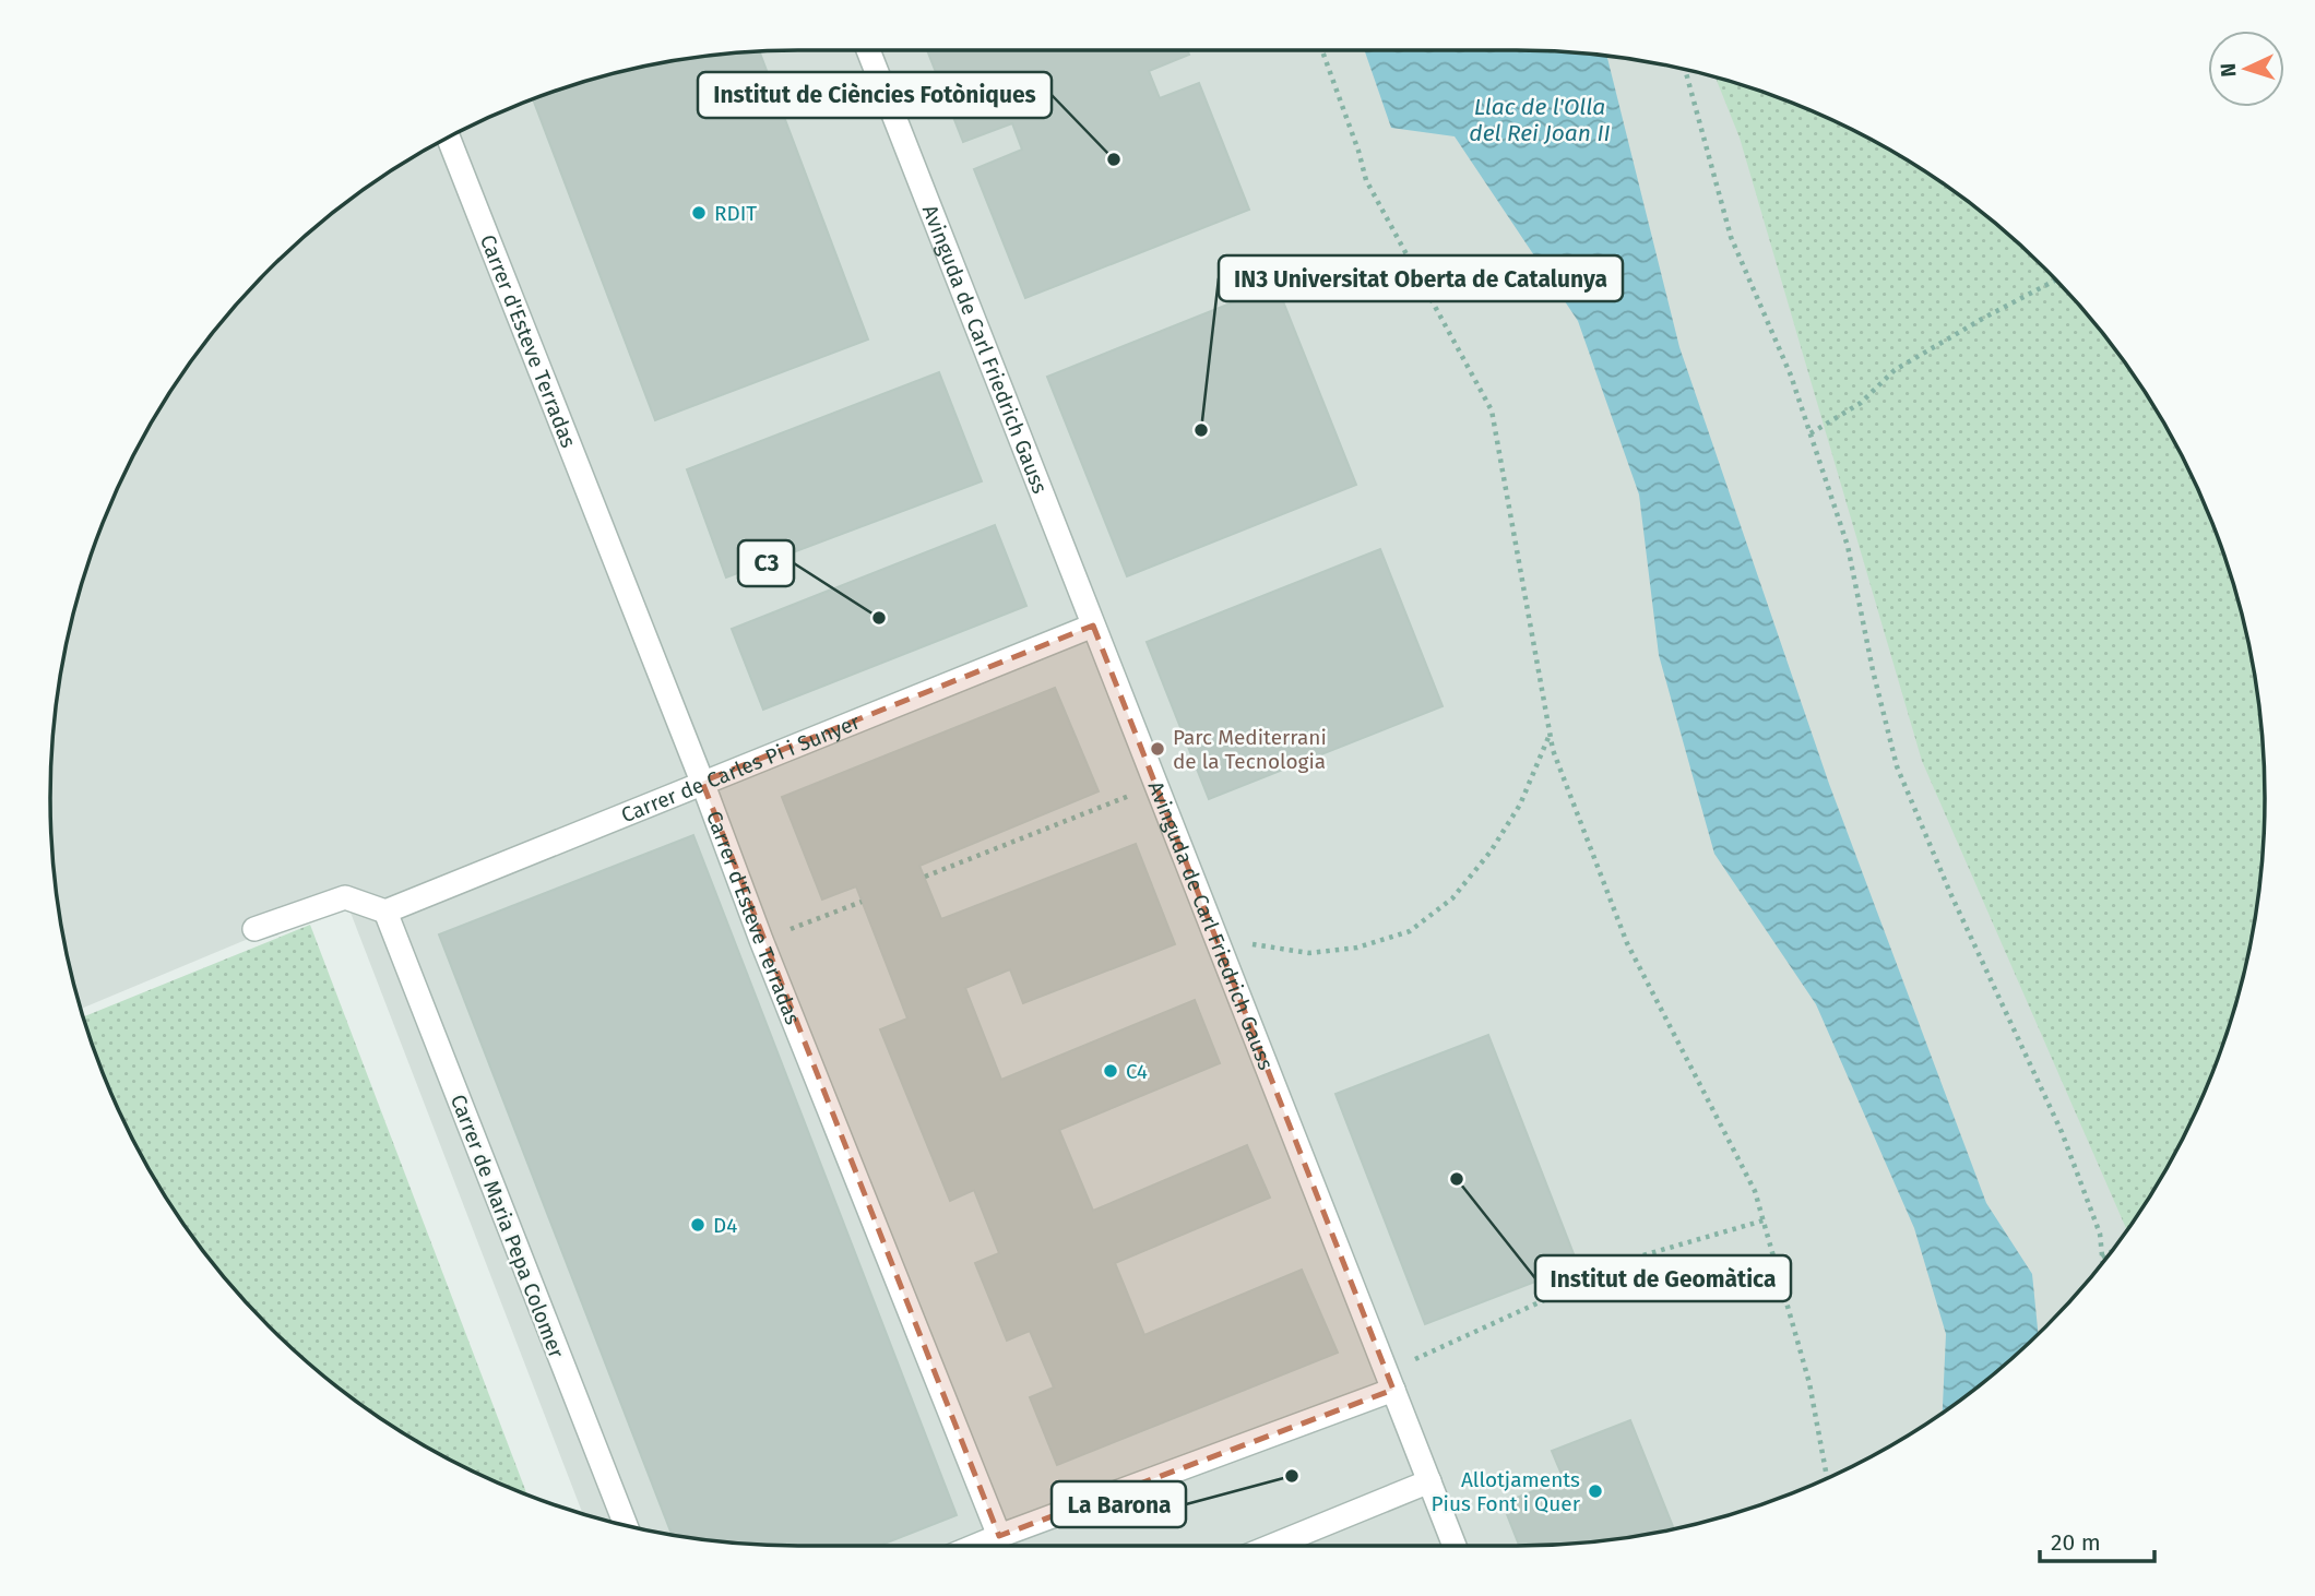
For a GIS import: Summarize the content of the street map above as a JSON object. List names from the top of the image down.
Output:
{
  "streets": {
    "street": [
      "Carrer d'Esteve Terradas",
      "Avinguda de Carl Friedrich Gauss",
      "Carrer de Carles Pi i Sunyer",
      "Carrer de Maria Pepa Colomer"
    ]
  },
  "crossings": [
    ["Carrer d'Esteve Terradas", "Carrer de Carles Pi i Sunyer"],
    ["Avinguda de Carl Friedrich Gauss", "Carrer de Carles Pi i Sunyer"],
    ["Carrer de Carles Pi i Sunyer", "Carrer de Maria Pepa Colomer"]
  ],
  "water": ["Llac de l'Olla del Rei Joan II"],
  "places": [
    "Institut de Ciències Fotòniques",
    "RDIT",
    "IN3 Universitat Oberta de Catalunya",
    "C3",
    "Parc Mediterrani de la Tecnologia",
    "C4",
    "Institut de Geomàtica",
    "D4",
    "La Barona",
    "Allotjaments Pius Font i Quer"
  ],
  "scale_bar": "20 m",
  "north": "left"
}
